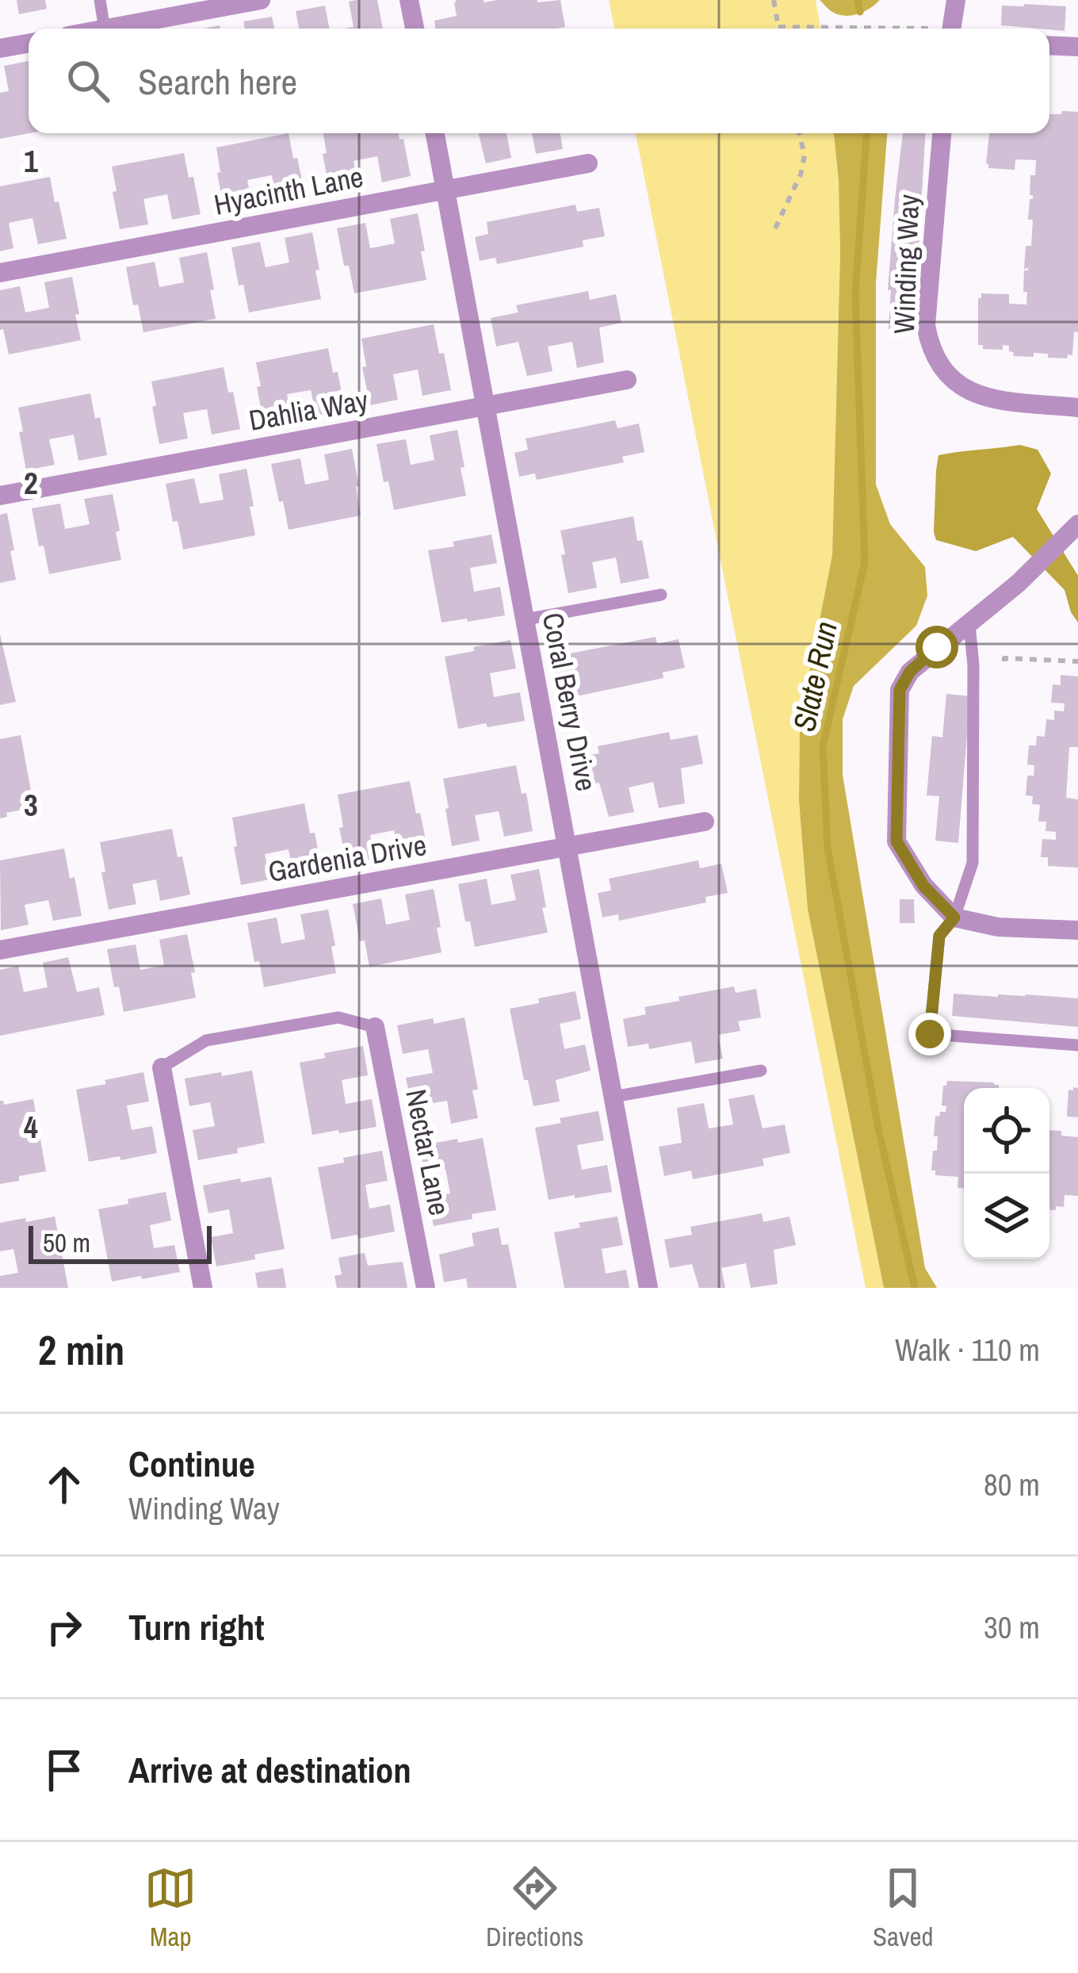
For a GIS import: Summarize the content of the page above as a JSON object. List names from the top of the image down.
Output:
{
  "streets": {
    "street": [
      "Hyacinth Lane",
      "Winding Way",
      "Dahlia Way",
      "Coral Berry Drive",
      "Gardenia Drive",
      "Nectar Lane"
    ]
  },
  "crossings": [
    ["Hyacinth Lane", "Coral Berry Drive"],
    ["Dahlia Way", "Coral Berry Drive"],
    ["Coral Berry Drive", "Gardenia Drive"]
  ],
  "water": ["Slate Run"],
  "scale_bar": "50 m",
  "page": {
    "search": "Search here",
    "scale": "50 m",
    "heading": ["2 min", "Walk · 110 m"],
    "list": [
      ["Continue", "Winding Way", "80 m"],
      ["Turn right", "30 m"],
      "Arrive at destination"
    ],
    "nav": ["Map", "Directions", "Saved"]
  },
  "grid": {
    "rows": [
      "1",
      "2",
      "3",
      "4"
    ]
  }
}
